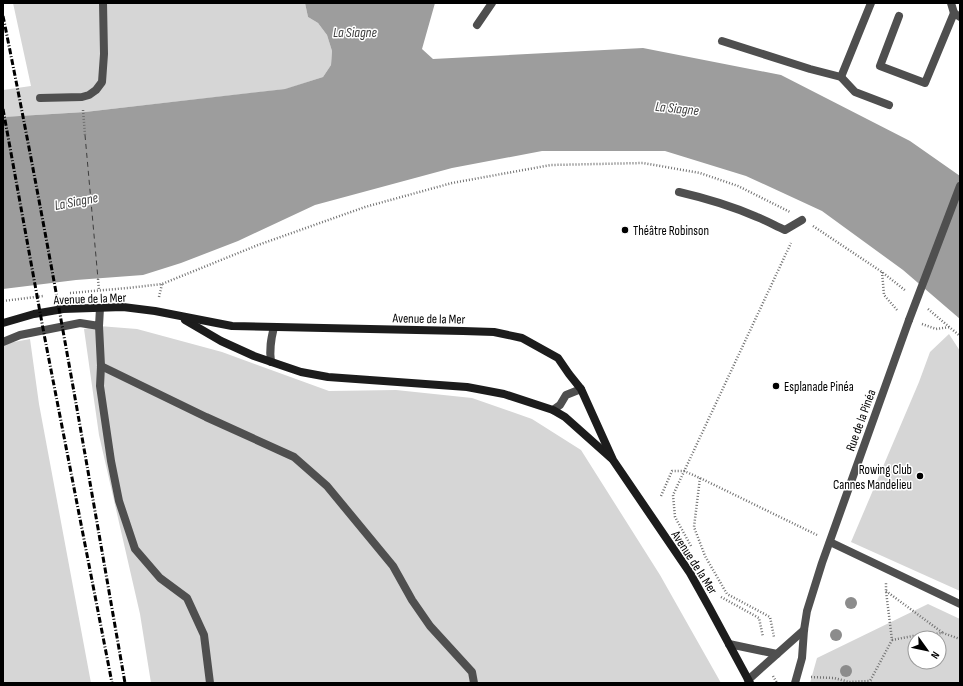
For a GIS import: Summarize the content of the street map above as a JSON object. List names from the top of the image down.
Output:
{
  "streets": {
    "main road": ["Avenue de la Mer"],
    "street": ["Rue de la Pinéa"]
  },
  "water": ["La Siagne"],
  "places": ["Théâtre Robinson", "Esplanade Pinéa", "Rowing Club Cannes Mandelieu"],
  "north": "bottom right"
}
